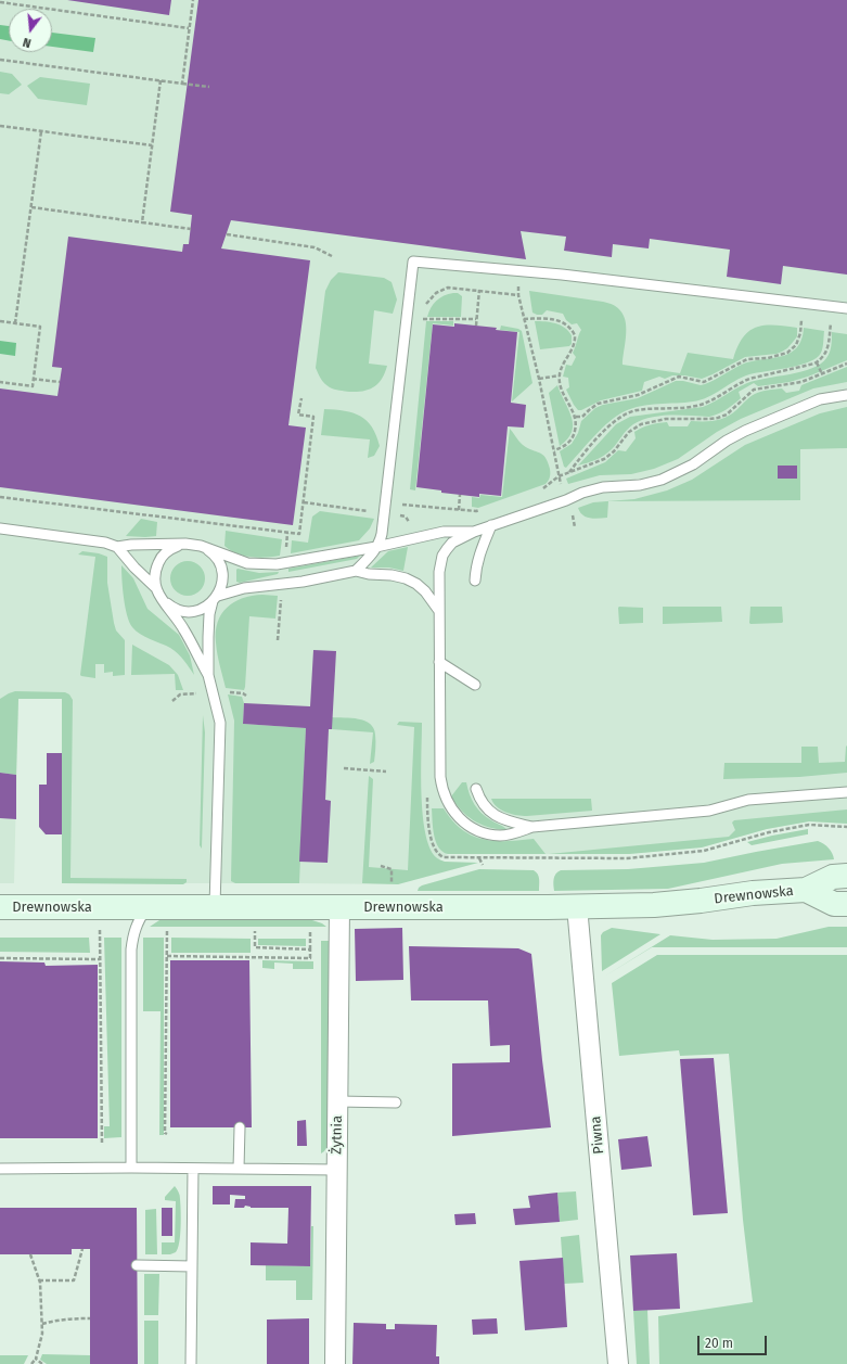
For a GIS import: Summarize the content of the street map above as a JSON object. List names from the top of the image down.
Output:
{
  "streets": {
    "main road": ["Drewnowska"],
    "street": ["Żytnia", "Piwna"]
  },
  "crossings": [
    ["Drewnowska", "Żytnia"],
    ["Drewnowska", "Piwna"]
  ],
  "scale_bar": "20 m",
  "north": "bottom"
}
